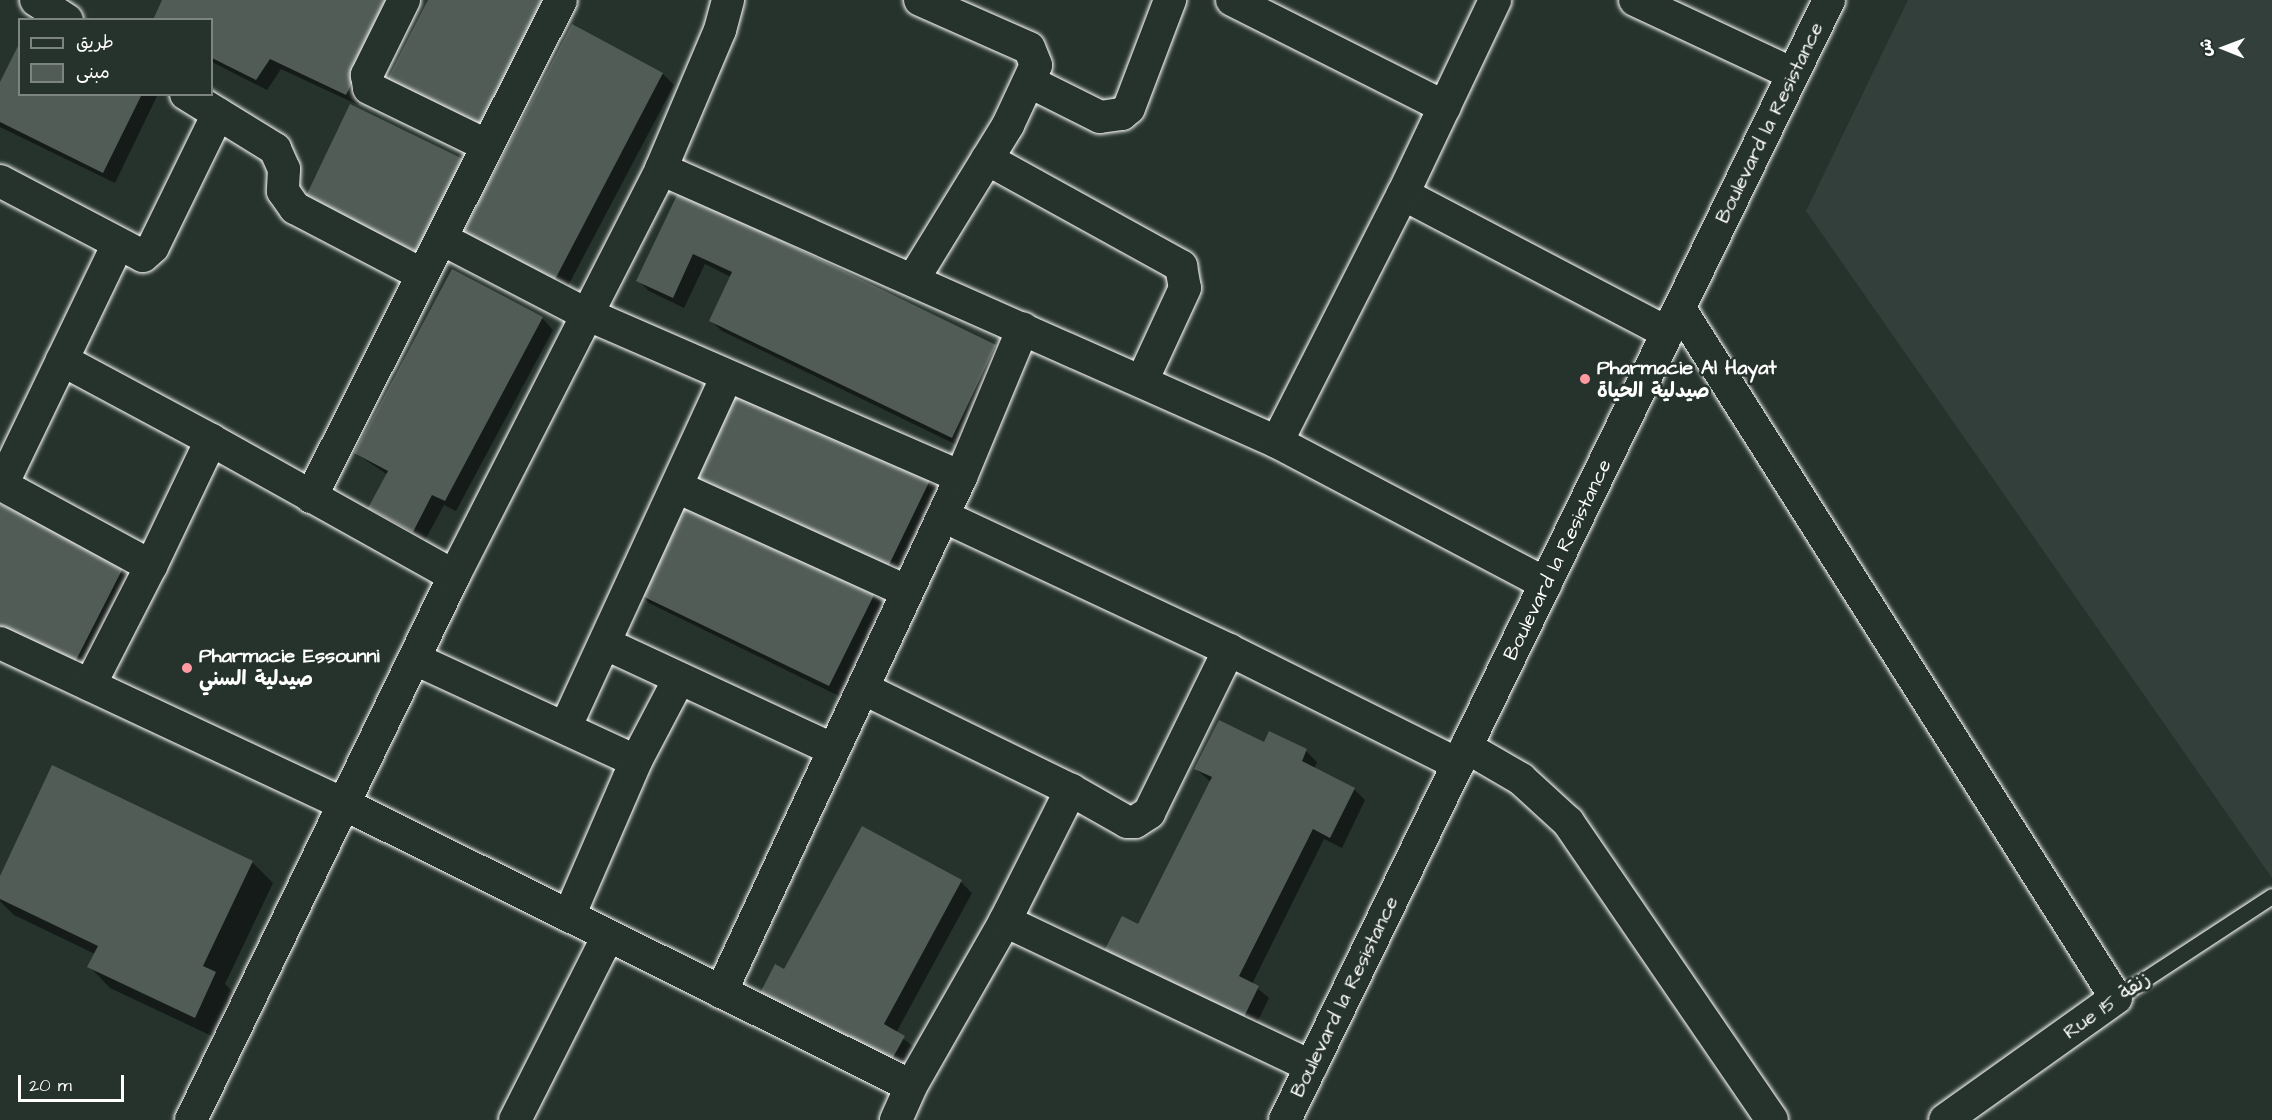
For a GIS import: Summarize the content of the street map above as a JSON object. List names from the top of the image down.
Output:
{
  "streets": {
    "street": ["Boulevard la Resistance", "Rue 15 زنقة"]
  },
  "places": ["Pharmacie Al Hayat صيدلية الحياة", "Pharmacie Essounni صيدلية السني"],
  "legend": ["طريق", "مبنى"],
  "scale_bar": "20 m",
  "north": "left"
}
